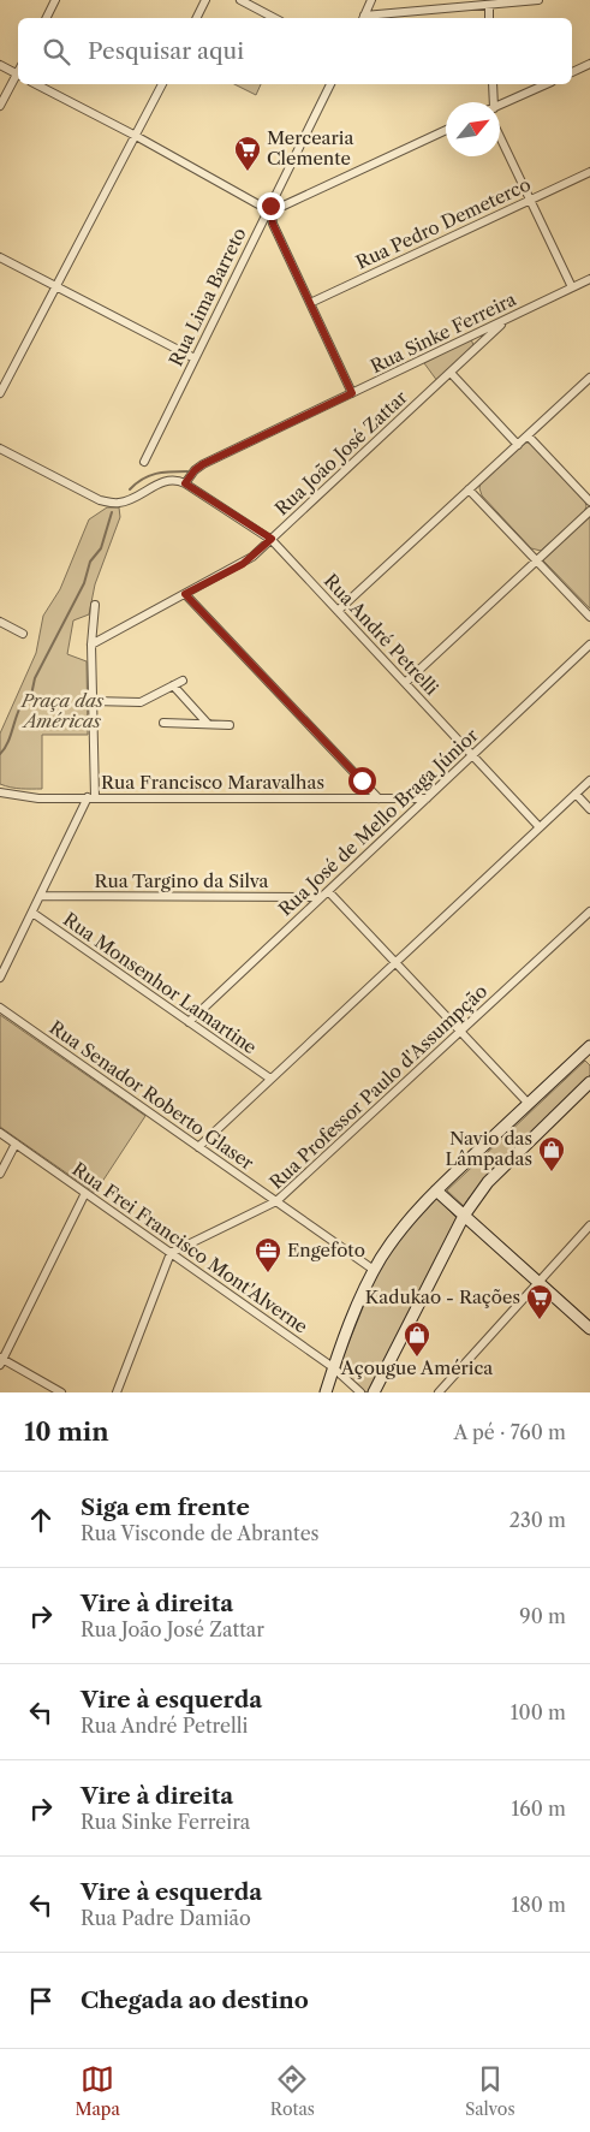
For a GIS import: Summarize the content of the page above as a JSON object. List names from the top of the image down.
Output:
{
  "streets": {
    "street": [
      "Rua Pedro Demeterco",
      "Rua Lima Barreto",
      "Rua Sinke Ferreira",
      "Rua João José Zattar",
      "Rua André Petrelli",
      "Rua Francisco Maravalhas",
      "Rua José de Mello Braga Júnior",
      "Rua Targino da Silva",
      "Rua Monsenhor Lamartine",
      "Rua Professor Paulo d'Assumpção",
      "Rua Senador Roberto Glaser",
      "Rua Frei Francisco Mont'Alverne"
    ]
  },
  "crossings": [
    ["Rua Sinke Ferreira", "Rua João José Zattar"],
    ["Rua Sinke Ferreira", "Rua André Petrelli"],
    ["Rua João José Zattar", "Rua André Petrelli"],
    ["Rua André Petrelli", "Rua José de Mello Braga Júnior"],
    ["Rua Francisco Maravalhas", "Rua José de Mello Braga Júnior"],
    ["Rua José de Mello Braga Júnior", "Rua Targino da Silva"],
    ["Rua José de Mello Braga Júnior", "Rua Monsenhor Lamartine"],
    ["Rua Professor Paulo d'Assumpção", "Rua Senador Roberto Glaser"],
    ["Rua Professor Paulo d'Assumpção", "Rua Frei Francisco Mont'Alverne"]
  ],
  "parks": ["Praça das Américas"],
  "places": {
    "supermarket": ["Mercearia Clemente", "Kadukao - Rações"],
    "shop": ["Navio das Lâmpadas", "Açougue América"],
    "office": ["Engefoto"]
  },
  "north": "top right",
  "page": {
    "search": "Pesquisar aqui",
    "heading": ["10 min", "A pé · 760 m"],
    "list": [
      ["Siga em frente", "Rua Visconde de Abrantes", "230 m"],
      ["Vire à direita", "Rua João José Zattar", "90 m"],
      ["Vire à esquerda", "Rua André Petrelli", "100 m"],
      ["Vire à direita", "Rua Sinke Ferreira", "160 m"],
      ["Vire à esquerda", "Rua Padre Damião", "180 m"],
      "Chegada ao destino"
    ],
    "nav": ["Mapa", "Rotas", "Salvos"]
  }
}
